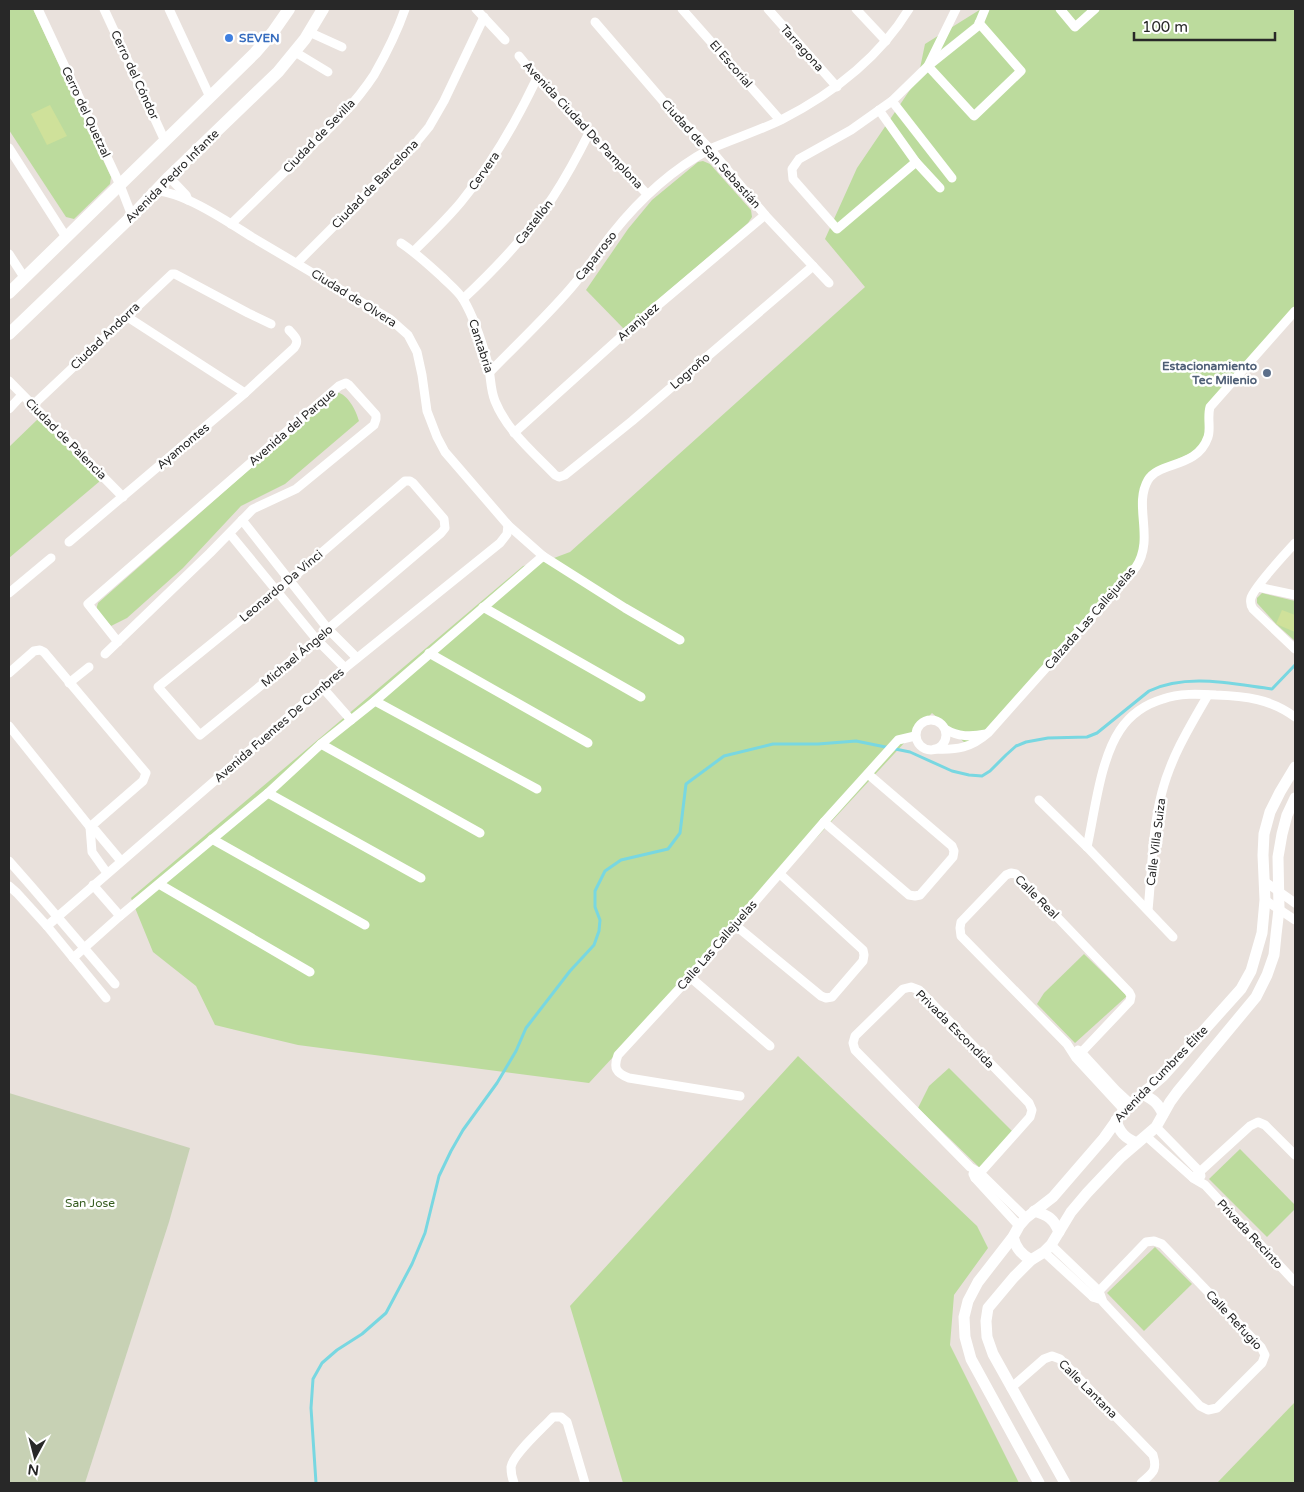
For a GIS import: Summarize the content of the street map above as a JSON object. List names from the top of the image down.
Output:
{
  "streets": {
    "main road": ["Avenida Pedro Infante"],
    "street": [
      "Tarragona",
      "El Escorial",
      "Cerro del Cóndor",
      "Cerro del Quetzal",
      "Avenida Ciudad De Pamplona",
      "Ciudad de Sevilla",
      "Ciudad de San Sebastián",
      "Cervera",
      "Ciudad de Barcelona",
      "Castellón",
      "Caparroso",
      "Ciudad de Olvera",
      "Aranjuez",
      "Ciudad Andorra",
      "Cantabria",
      "Logroño",
      "Avenida del Parque",
      "Ciudad de Palencia",
      "Ayamontes",
      "Leonardo Da Vinci",
      "Calzada Las Callejuelas",
      "Michael Ángelo",
      "Avenida Fuentes De Cumbres",
      "Calle Villa Suiza",
      "Calle Real",
      "Calle Las Callejuelas",
      "Privada Escondida",
      "Avenida Cumbres Élite",
      "Privada Recinto",
      "Calle Refugio",
      "Calle Lantana"
    ]
  },
  "crossings": [
    ["Tarragona", "Caparroso"],
    ["El Escorial", "Caparroso"],
    ["Cerro del Quetzal", "Avenida Pedro Infante"],
    ["Avenida Ciudad De Pamplona", "Cervera"],
    ["Avenida Ciudad De Pamplona", "Castellón"],
    ["Avenida Ciudad De Pamplona", "Caparroso"],
    ["Ciudad de Sevilla", "Ciudad de Olvera"],
    ["Ciudad de San Sebastián", "Caparroso"],
    ["Ciudad de San Sebastián", "Aranjuez"],
    ["Ciudad de San Sebastián", "Logroño"],
    ["Cervera", "Cantabria"],
    ["Avenida Pedro Infante", "Ciudad de Olvera"],
    ["Ciudad de Barcelona", "Ciudad de Olvera"],
    ["Castellón", "Cantabria"],
    ["Caparroso", "Cantabria"],
    ["Ciudad de Olvera", "Avenida Fuentes De Cumbres"],
    ["Aranjuez", "Cantabria"],
    ["Ciudad Andorra", "Ciudad de Palencia"],
    ["Cantabria", "Logroño"],
    ["Ciudad de Palencia", "Ayamontes"],
    ["Leonardo Da Vinci", "Michael Ángelo"],
    ["Calzada Las Callejuelas", "Calle Las Callejuelas"],
    ["Calle Real", "Avenida Cumbres Élite"],
    ["Calle Real", "Privada Recinto"],
    ["Privada Escondida", "Avenida Cumbres Élite"],
    ["Privada Escondida", "Calle Refugio"],
    ["Avenida Cumbres Élite", "Privada Recinto"],
    ["Avenida Cumbres Élite", "Calle Refugio"]
  ],
  "parks": ["San Jose"],
  "places": ["SEVEN", "Estacionamiento Tec Milenio"],
  "scale_bar": "100 m",
  "north": "bottom"
}
